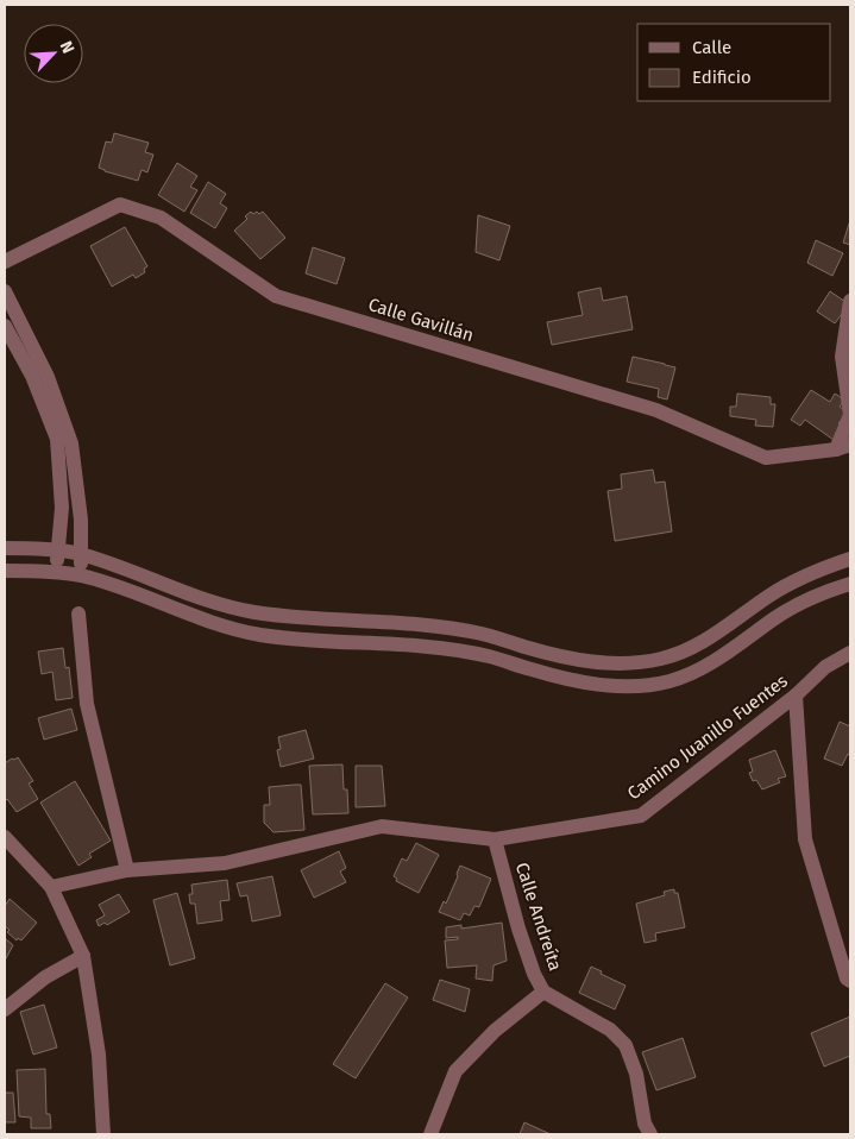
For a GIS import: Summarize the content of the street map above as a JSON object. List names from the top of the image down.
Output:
{
  "streets": {
    "street": ["Calle Gavillán", "Camino Juanillo Fuentes", "Calle Andreíta"]
  },
  "crossings": [
    ["Camino Juanillo Fuentes", "Calle Andreíta"]
  ],
  "legend": ["Calle", "Edificio"],
  "north": "top right"
}
